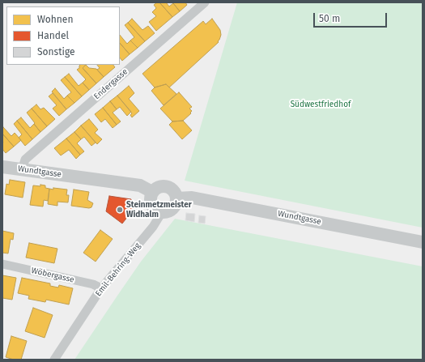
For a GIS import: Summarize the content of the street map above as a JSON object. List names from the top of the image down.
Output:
{
  "streets": {
    "street": [
      "Endergasse",
      "Wundtgasse",
      "Emil-Behring-Weg",
      "Wöbergasse"
    ]
  },
  "crossings": [
    ["Endergasse", "Wundtgasse"],
    ["Wundtgasse", "Emil-Behring-Weg"],
    ["Emil-Behring-Weg", "Wöbergasse"]
  ],
  "parks": ["Südwestfriedhof"],
  "places": ["Steinmetzmeister Widhalm"],
  "legend": ["Wohnen", "Handel", "Sonstige"],
  "scale_bar": "50 m"
}
